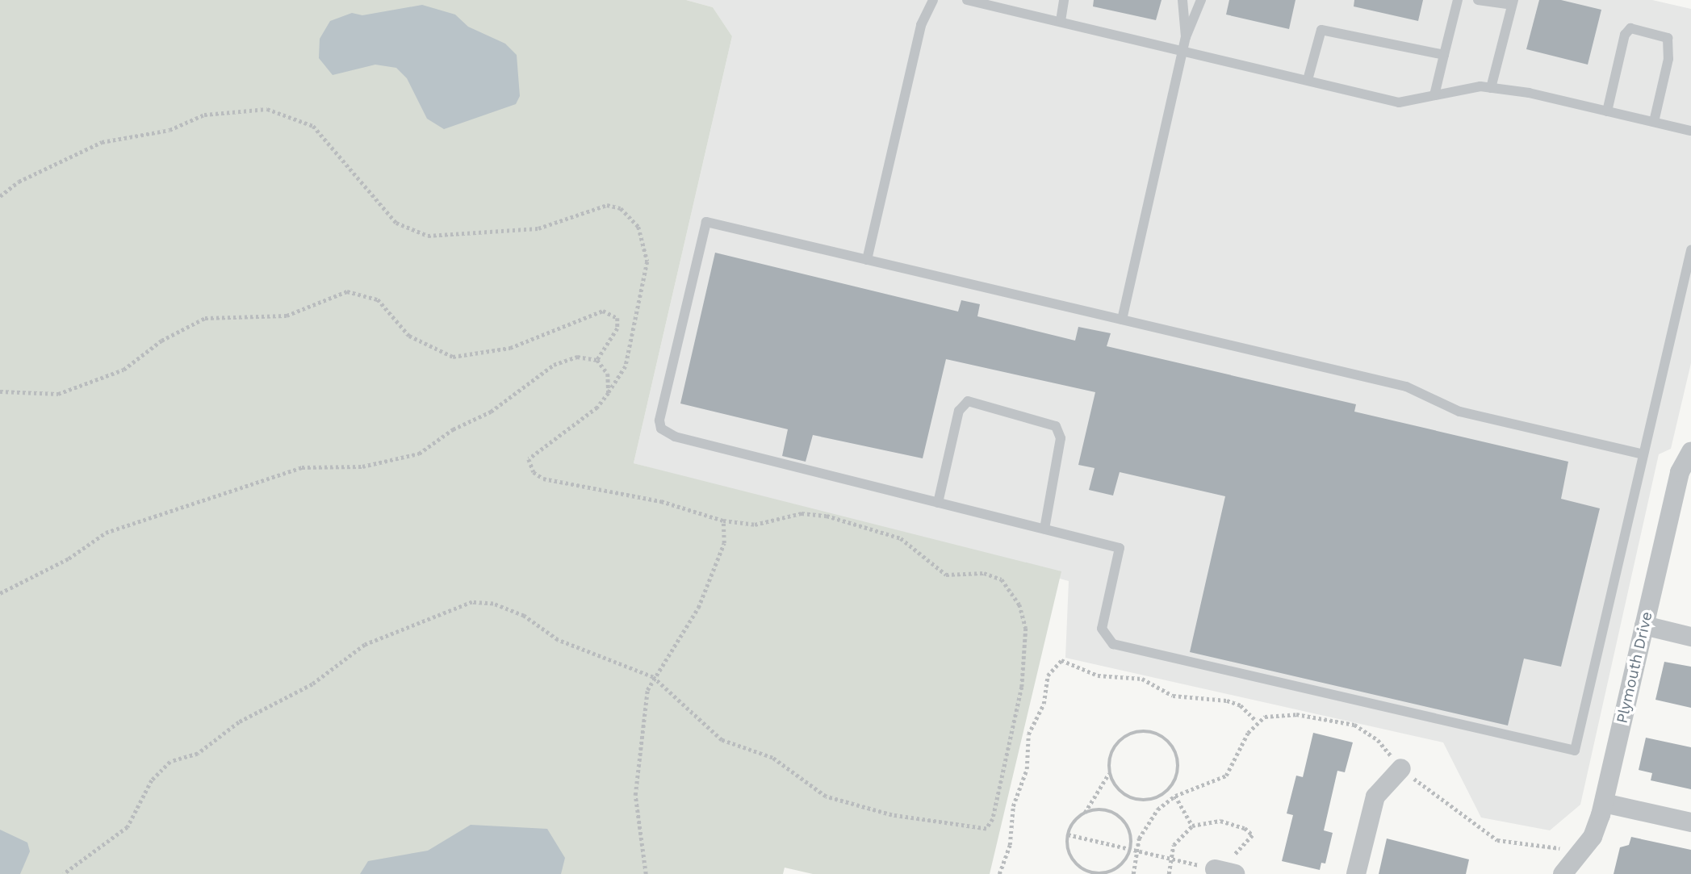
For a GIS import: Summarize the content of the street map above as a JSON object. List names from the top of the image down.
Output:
{
  "streets": {
    "street": ["Plymouth Drive"]
  }
}
